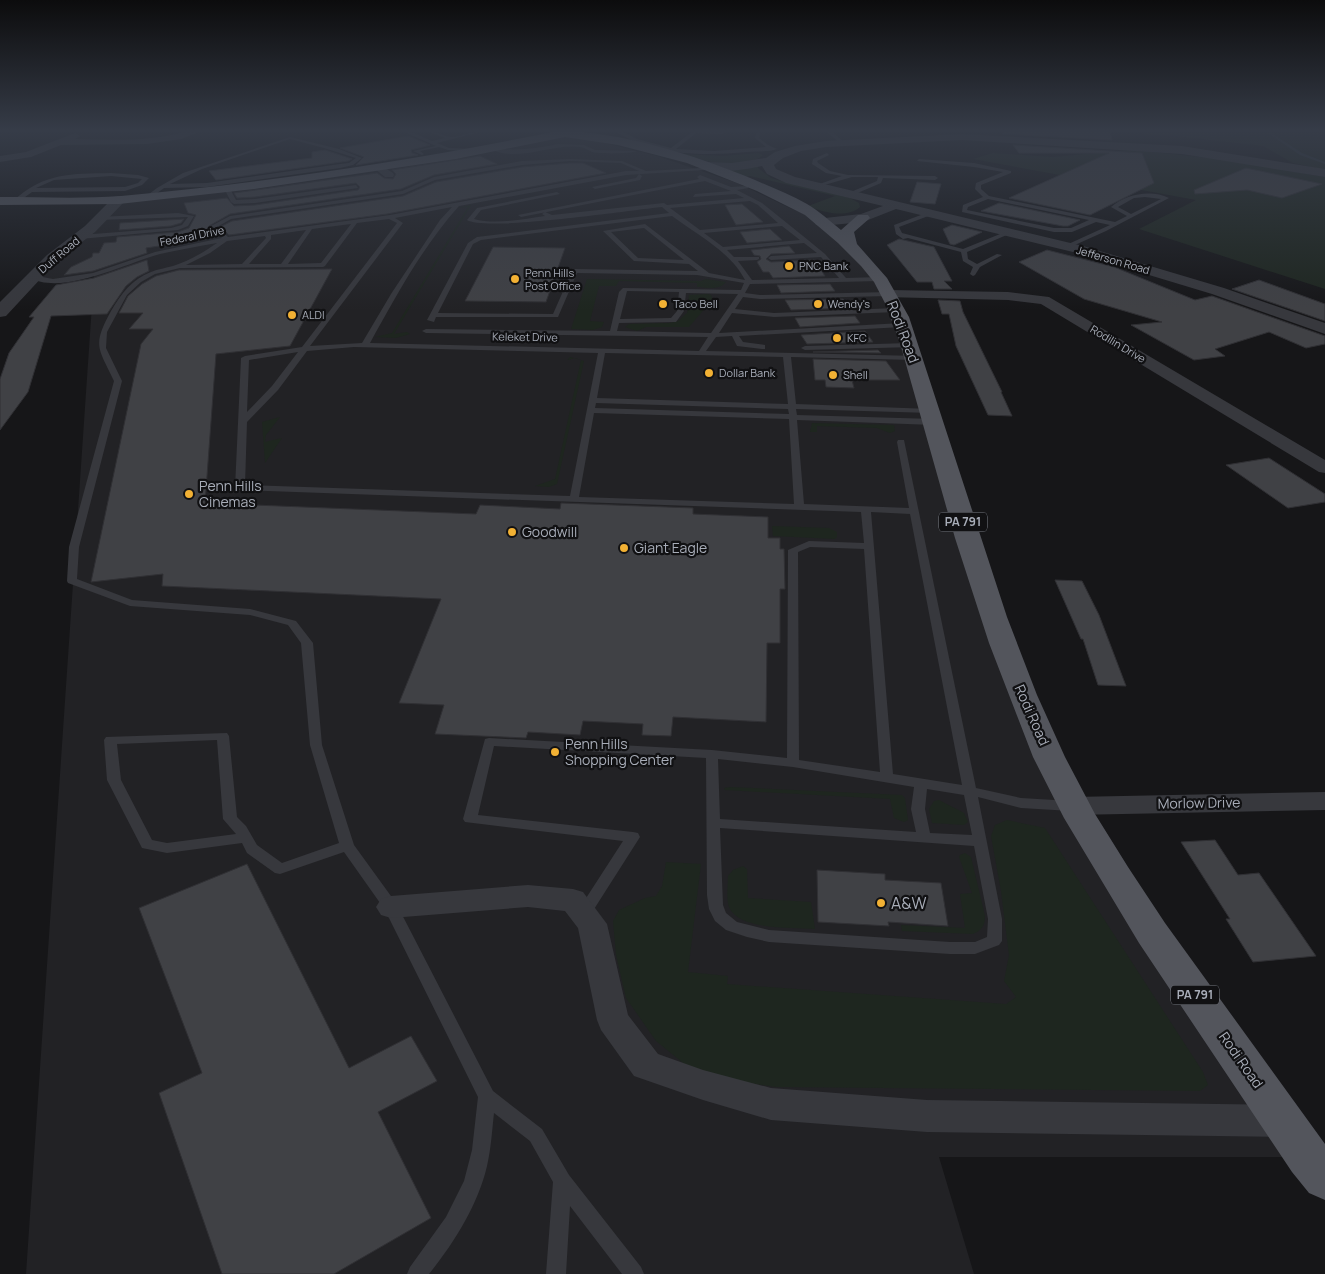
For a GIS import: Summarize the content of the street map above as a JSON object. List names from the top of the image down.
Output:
{
  "streets": {
    "main road": ["Rodi Road", "PA 791"],
    "street": [
      "Duff Road",
      "Jefferson Road",
      "Rodilin Drive",
      "Morlow Drive"
    ],
    "lane": ["Federal Drive", "Keleket Drive"]
  },
  "crossings": [
    ["Federal Drive", "Duff Road"],
    ["Rodi Road", "Keleket Drive"],
    ["Rodi Road", "Rodilin Drive"],
    ["Rodi Road", "Morlow Drive"],
    ["Keleket Drive", "Rodilin Drive"]
  ],
  "places": [
    "PNC Bank",
    "Penn Hills Post Office",
    "Taco Bell",
    "Wendy's",
    "ALDI",
    "KFC",
    "Dollar Bank",
    "Shell",
    "Penn Hills Cinemas",
    "Goodwill",
    "Giant Eagle",
    "Penn Hills Shopping Center",
    "A&W"
  ]
}
